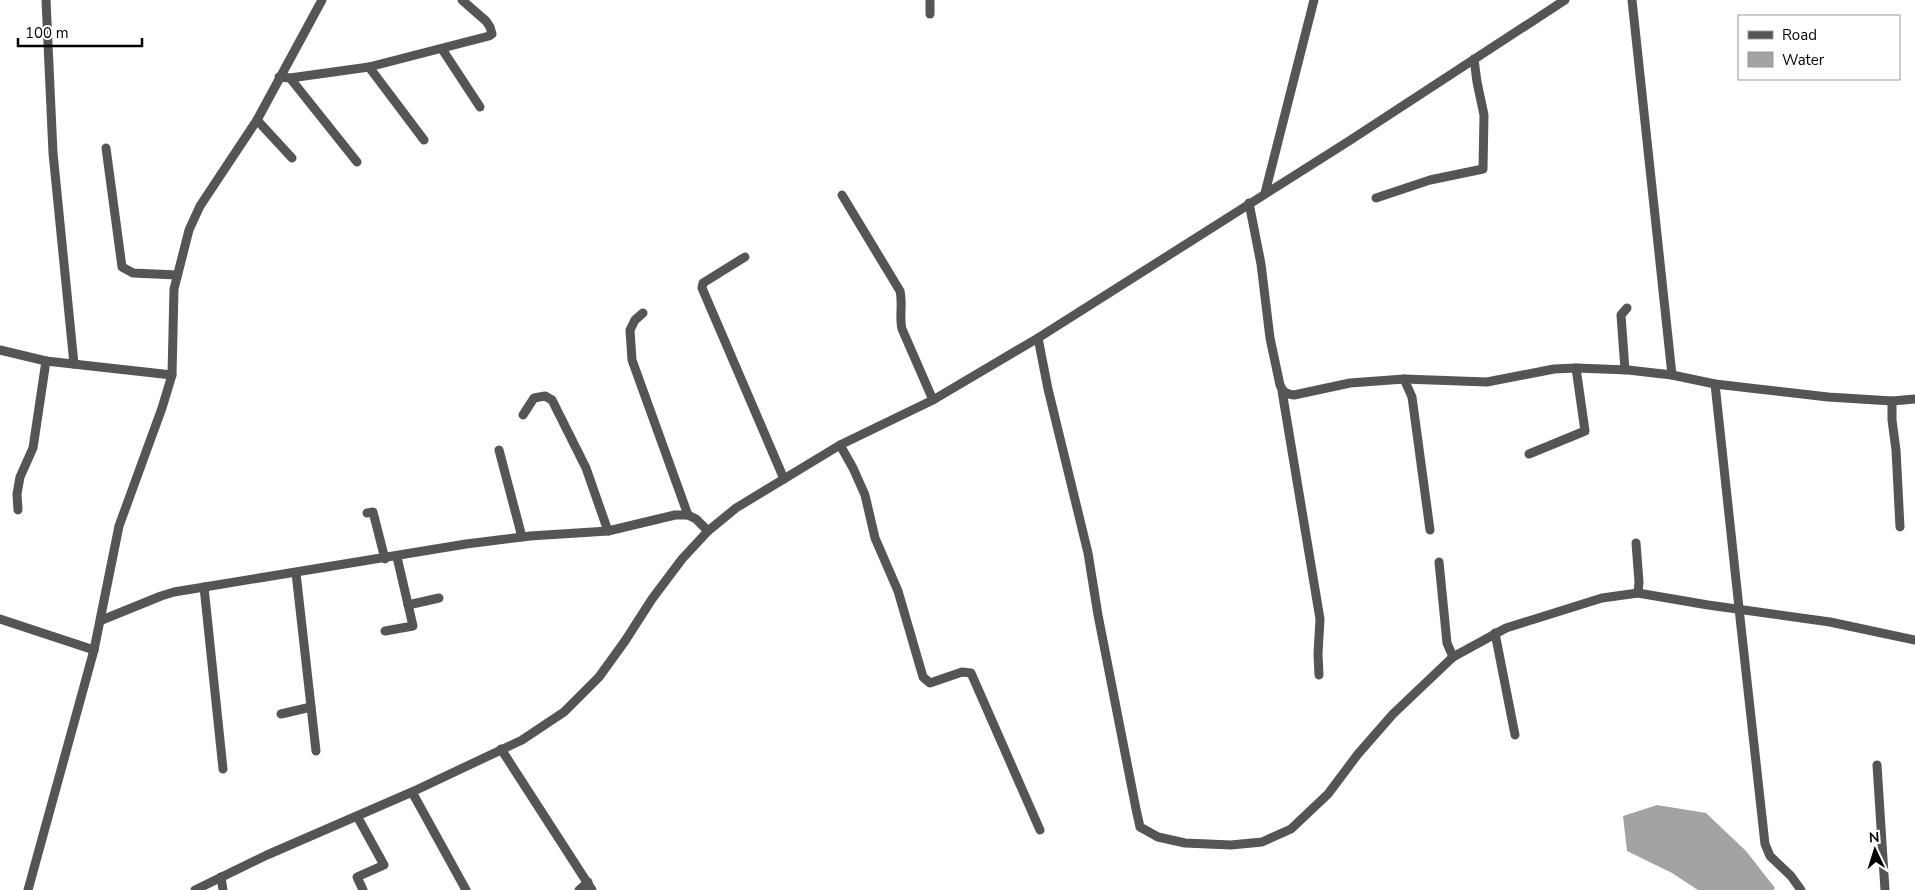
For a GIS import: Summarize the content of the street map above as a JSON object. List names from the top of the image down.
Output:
{
  "legend": ["Road", "Water"],
  "scale_bar": "100 m",
  "north": "top"
}
